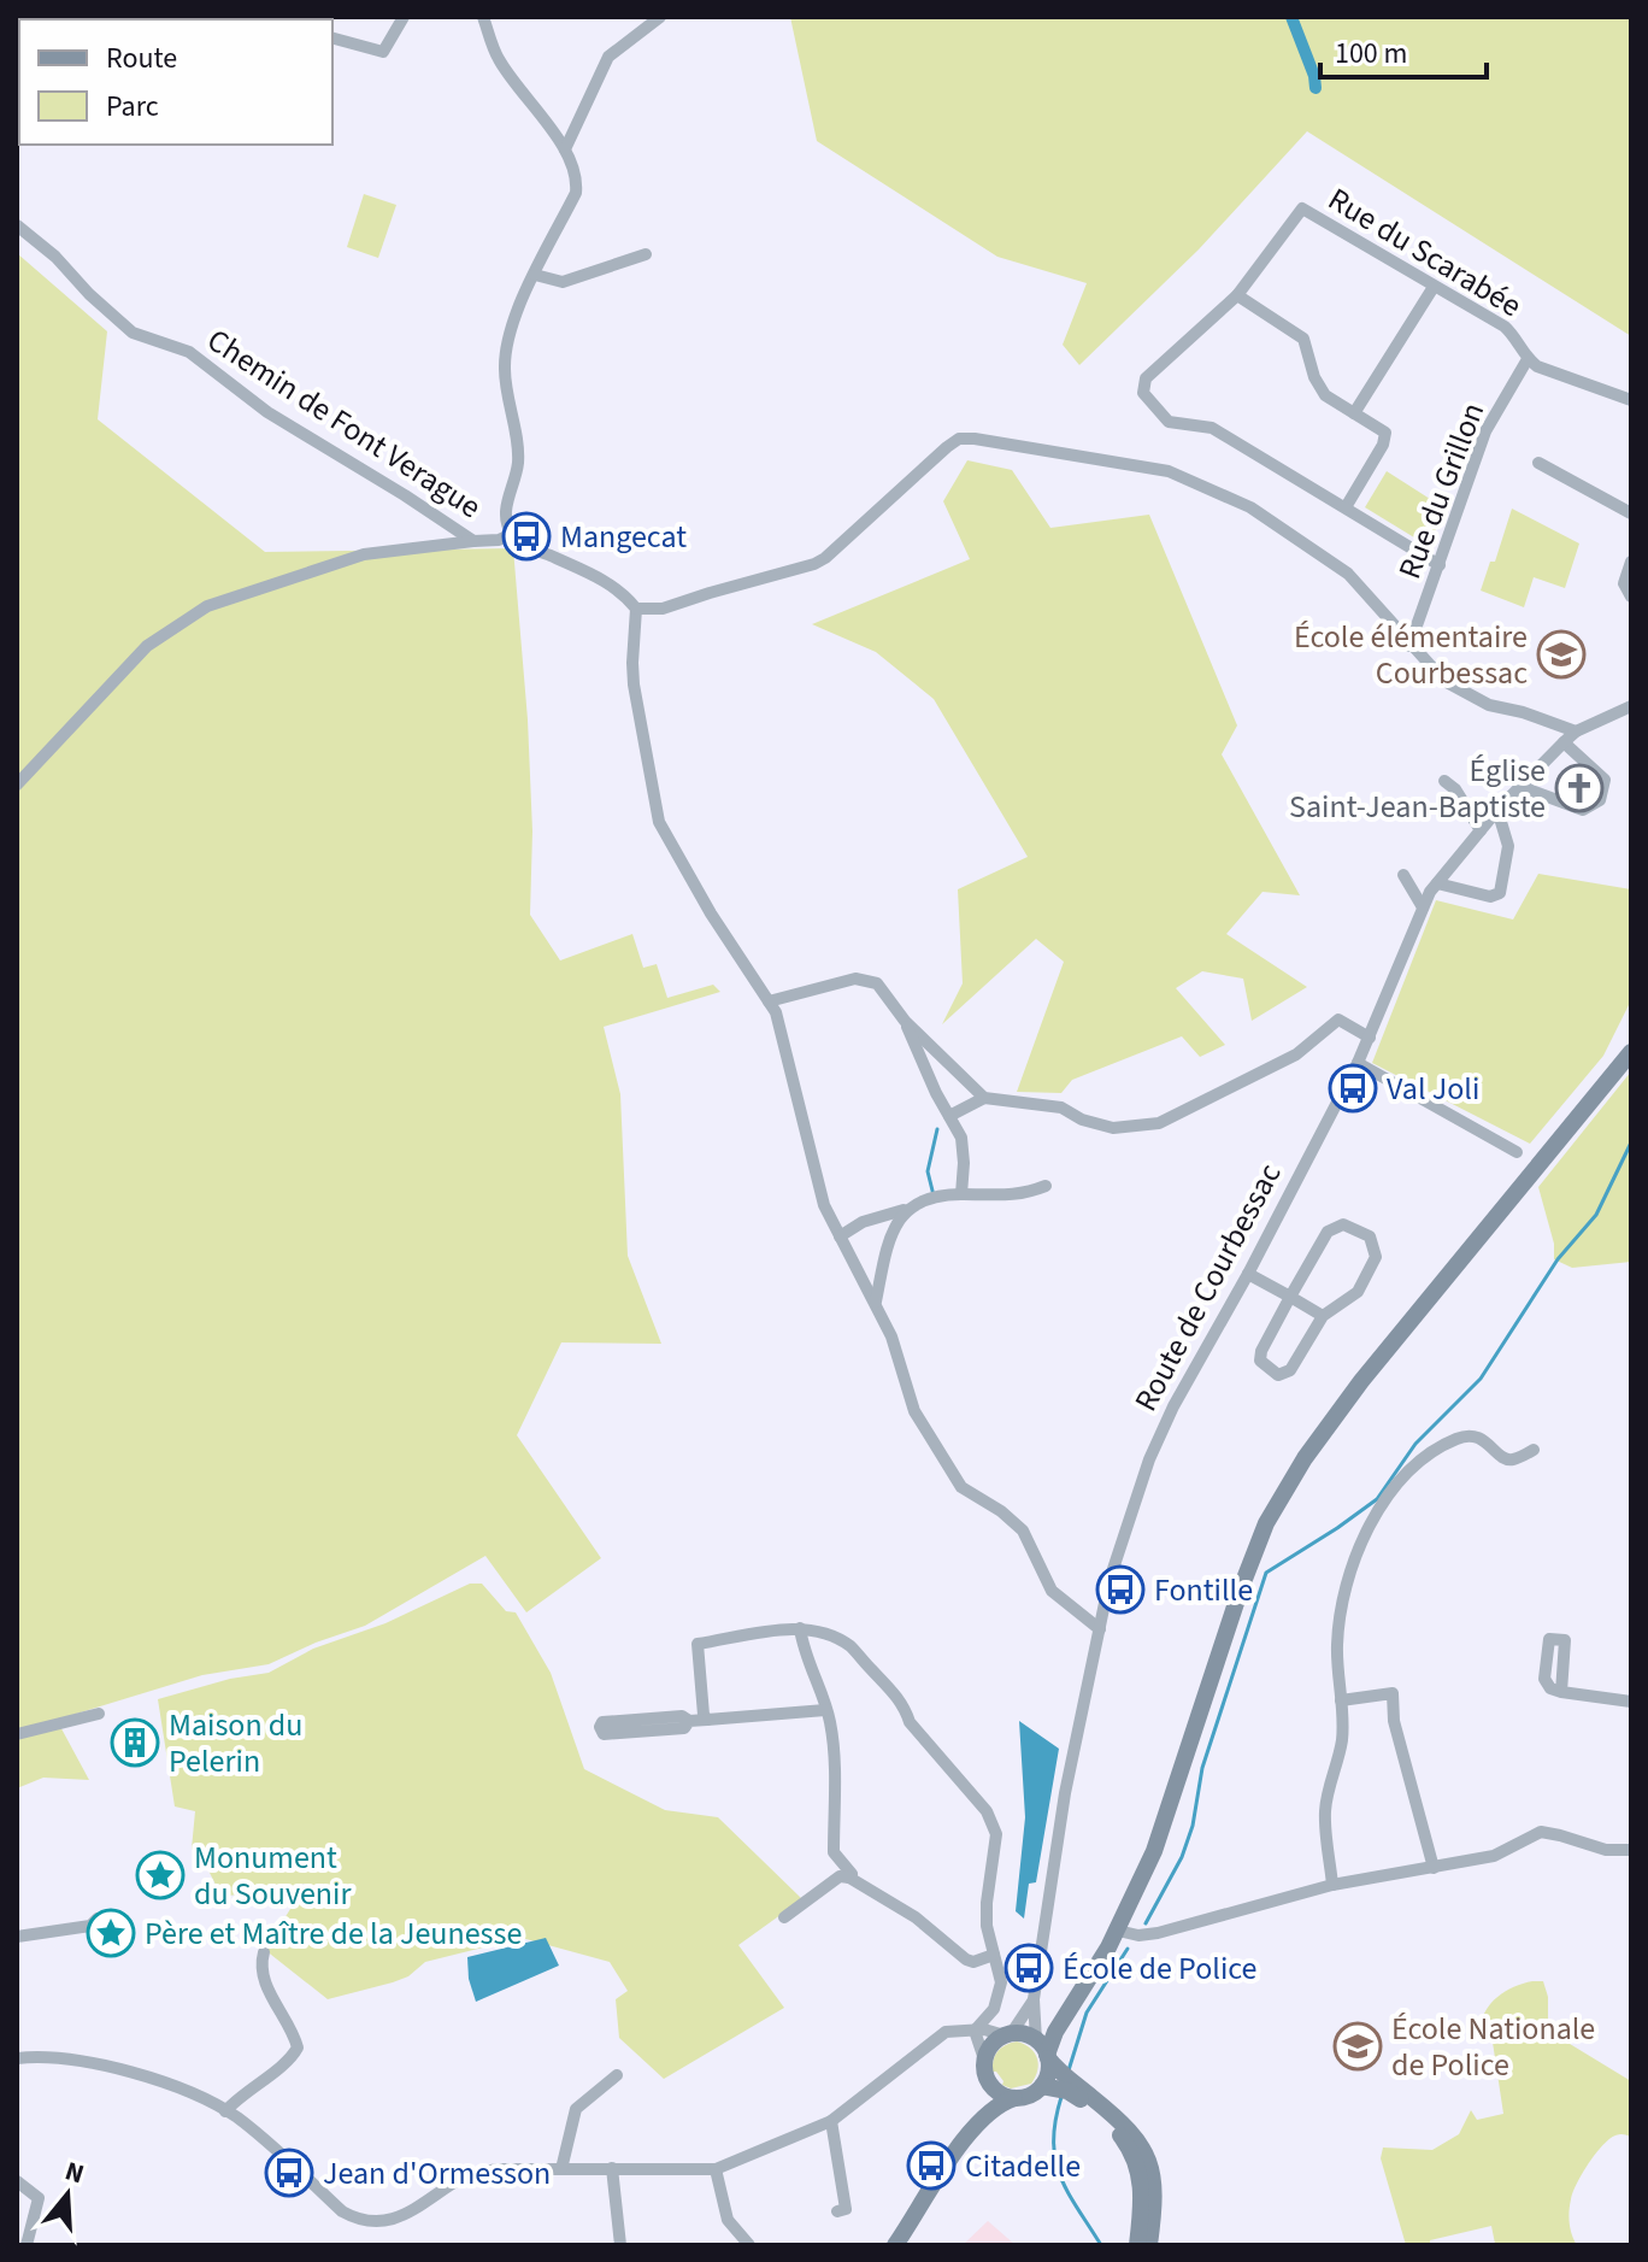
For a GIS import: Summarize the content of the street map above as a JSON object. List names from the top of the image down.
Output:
{
  "streets": {
    "street": [
      "Rue du Scarabée",
      "Chemin de Font Verague",
      "Rue du Grillon",
      "Route de Courbessac"
    ]
  },
  "crossings": [
    ["Rue du Scarabée", "Rue du Grillon"]
  ],
  "places": {
    "bus stop": [
      "Mangecat",
      "Val Joli",
      "Fontille",
      "École de Police",
      "Citadelle",
      "Jean d'Ormesson"
    ],
    "school or university": ["École élémentaire Courbessac", "École Nationale de Police"],
    "church": ["Église Saint-Jean-Baptiste"],
    "building": ["Maison du Pelerin"],
    "place": ["Monument du Souvenir", "Père et Maître de la Jeunesse"]
  },
  "legend": ["Route", "Parc"],
  "scale_bar": "100 m",
  "north": "top"
}
